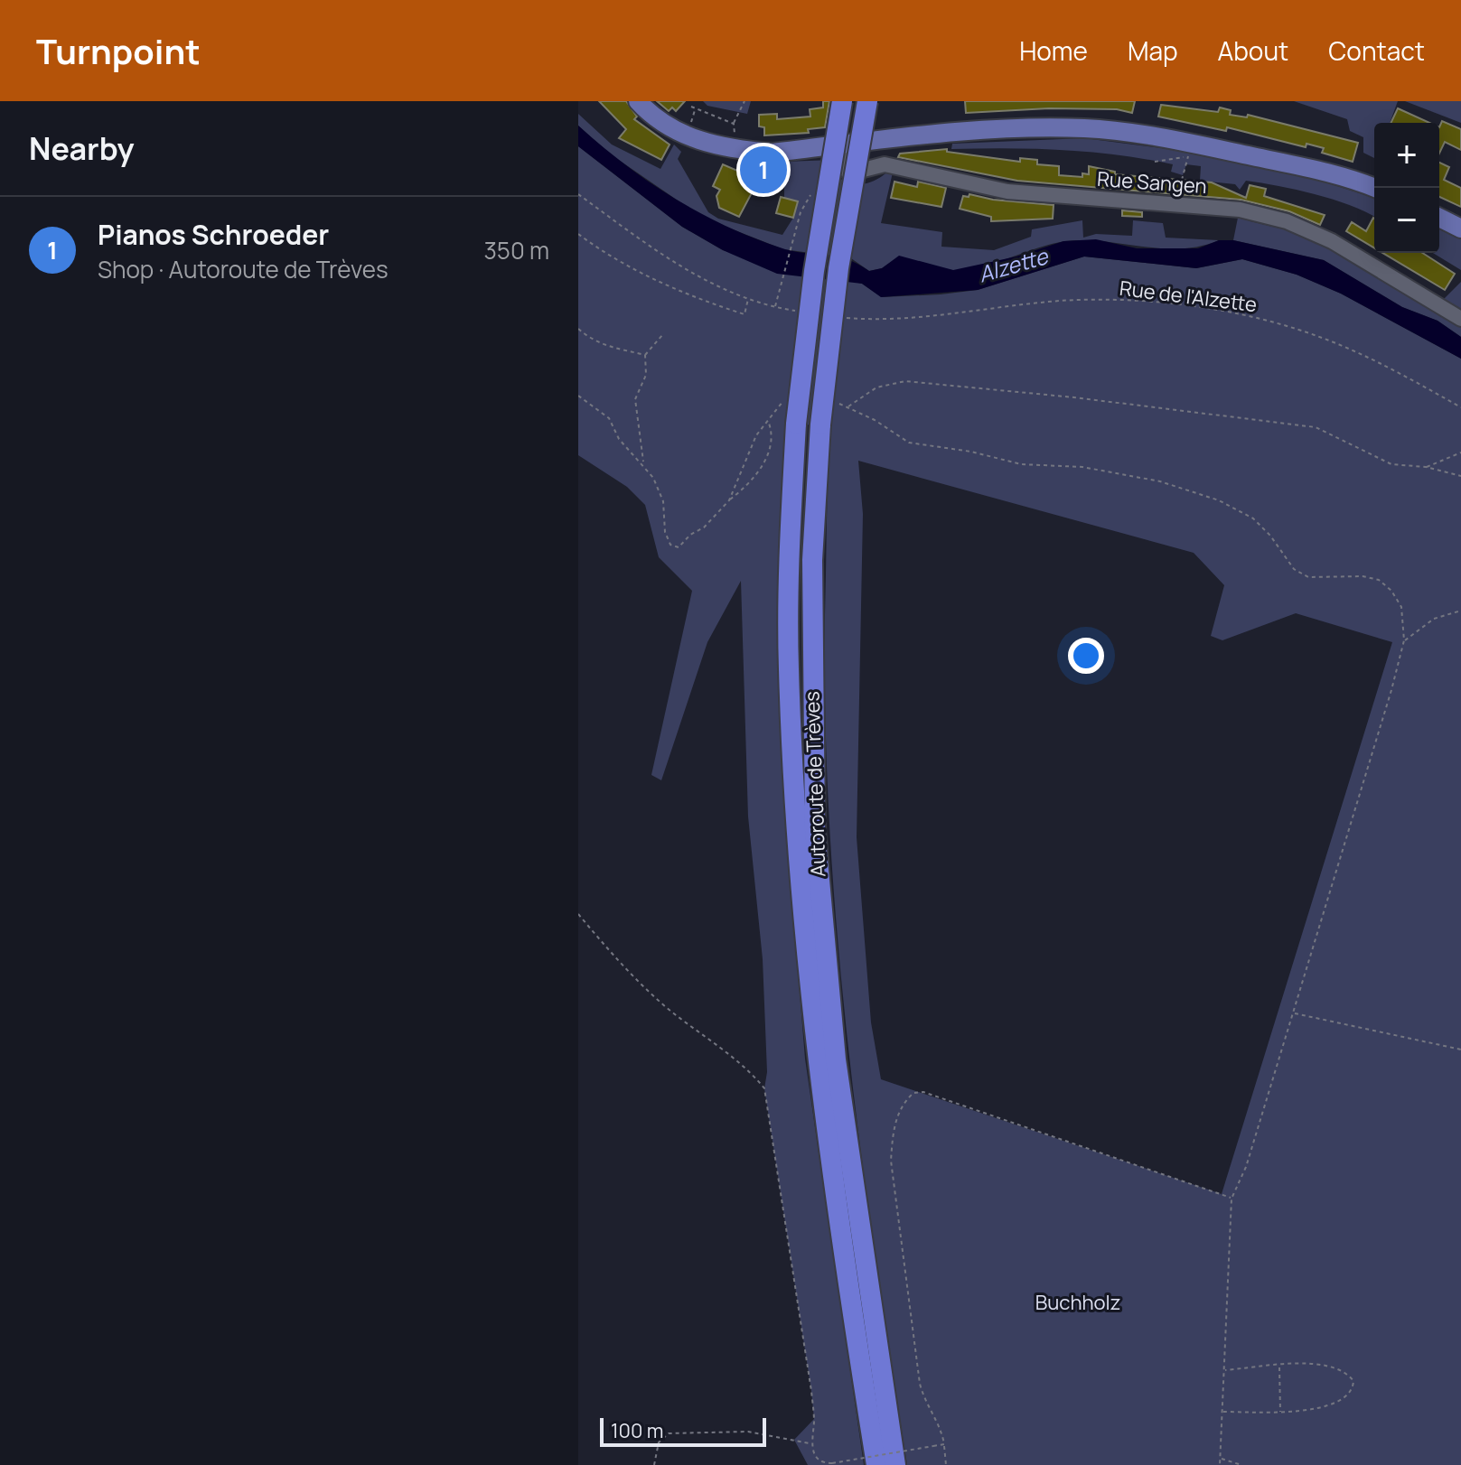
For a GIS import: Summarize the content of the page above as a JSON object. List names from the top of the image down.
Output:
{
  "streets": {
    "highway": ["Autoroute de Trèves"],
    "street": ["Rue Sangen"],
    "path": ["Rue de l'Alzette"]
  },
  "water": ["Alzette"],
  "parks": ["Buchholz"],
  "scale_bar": "100 m",
  "page": {
    "header": "Turnpoint",
    "nav": [
      "Home",
      "Map",
      "About",
      "Contact"
    ],
    "heading": "Nearby",
    "map_buttons": ["+", "−"],
    "pins": "1",
    "list": [
      {
        "mark": "1",
        "name": "Pianos Schroeder",
        "note": "Shop · Autoroute de Trèves",
        "value": "350 m"
      }
    ],
    "scale": "100 m"
  }
}
